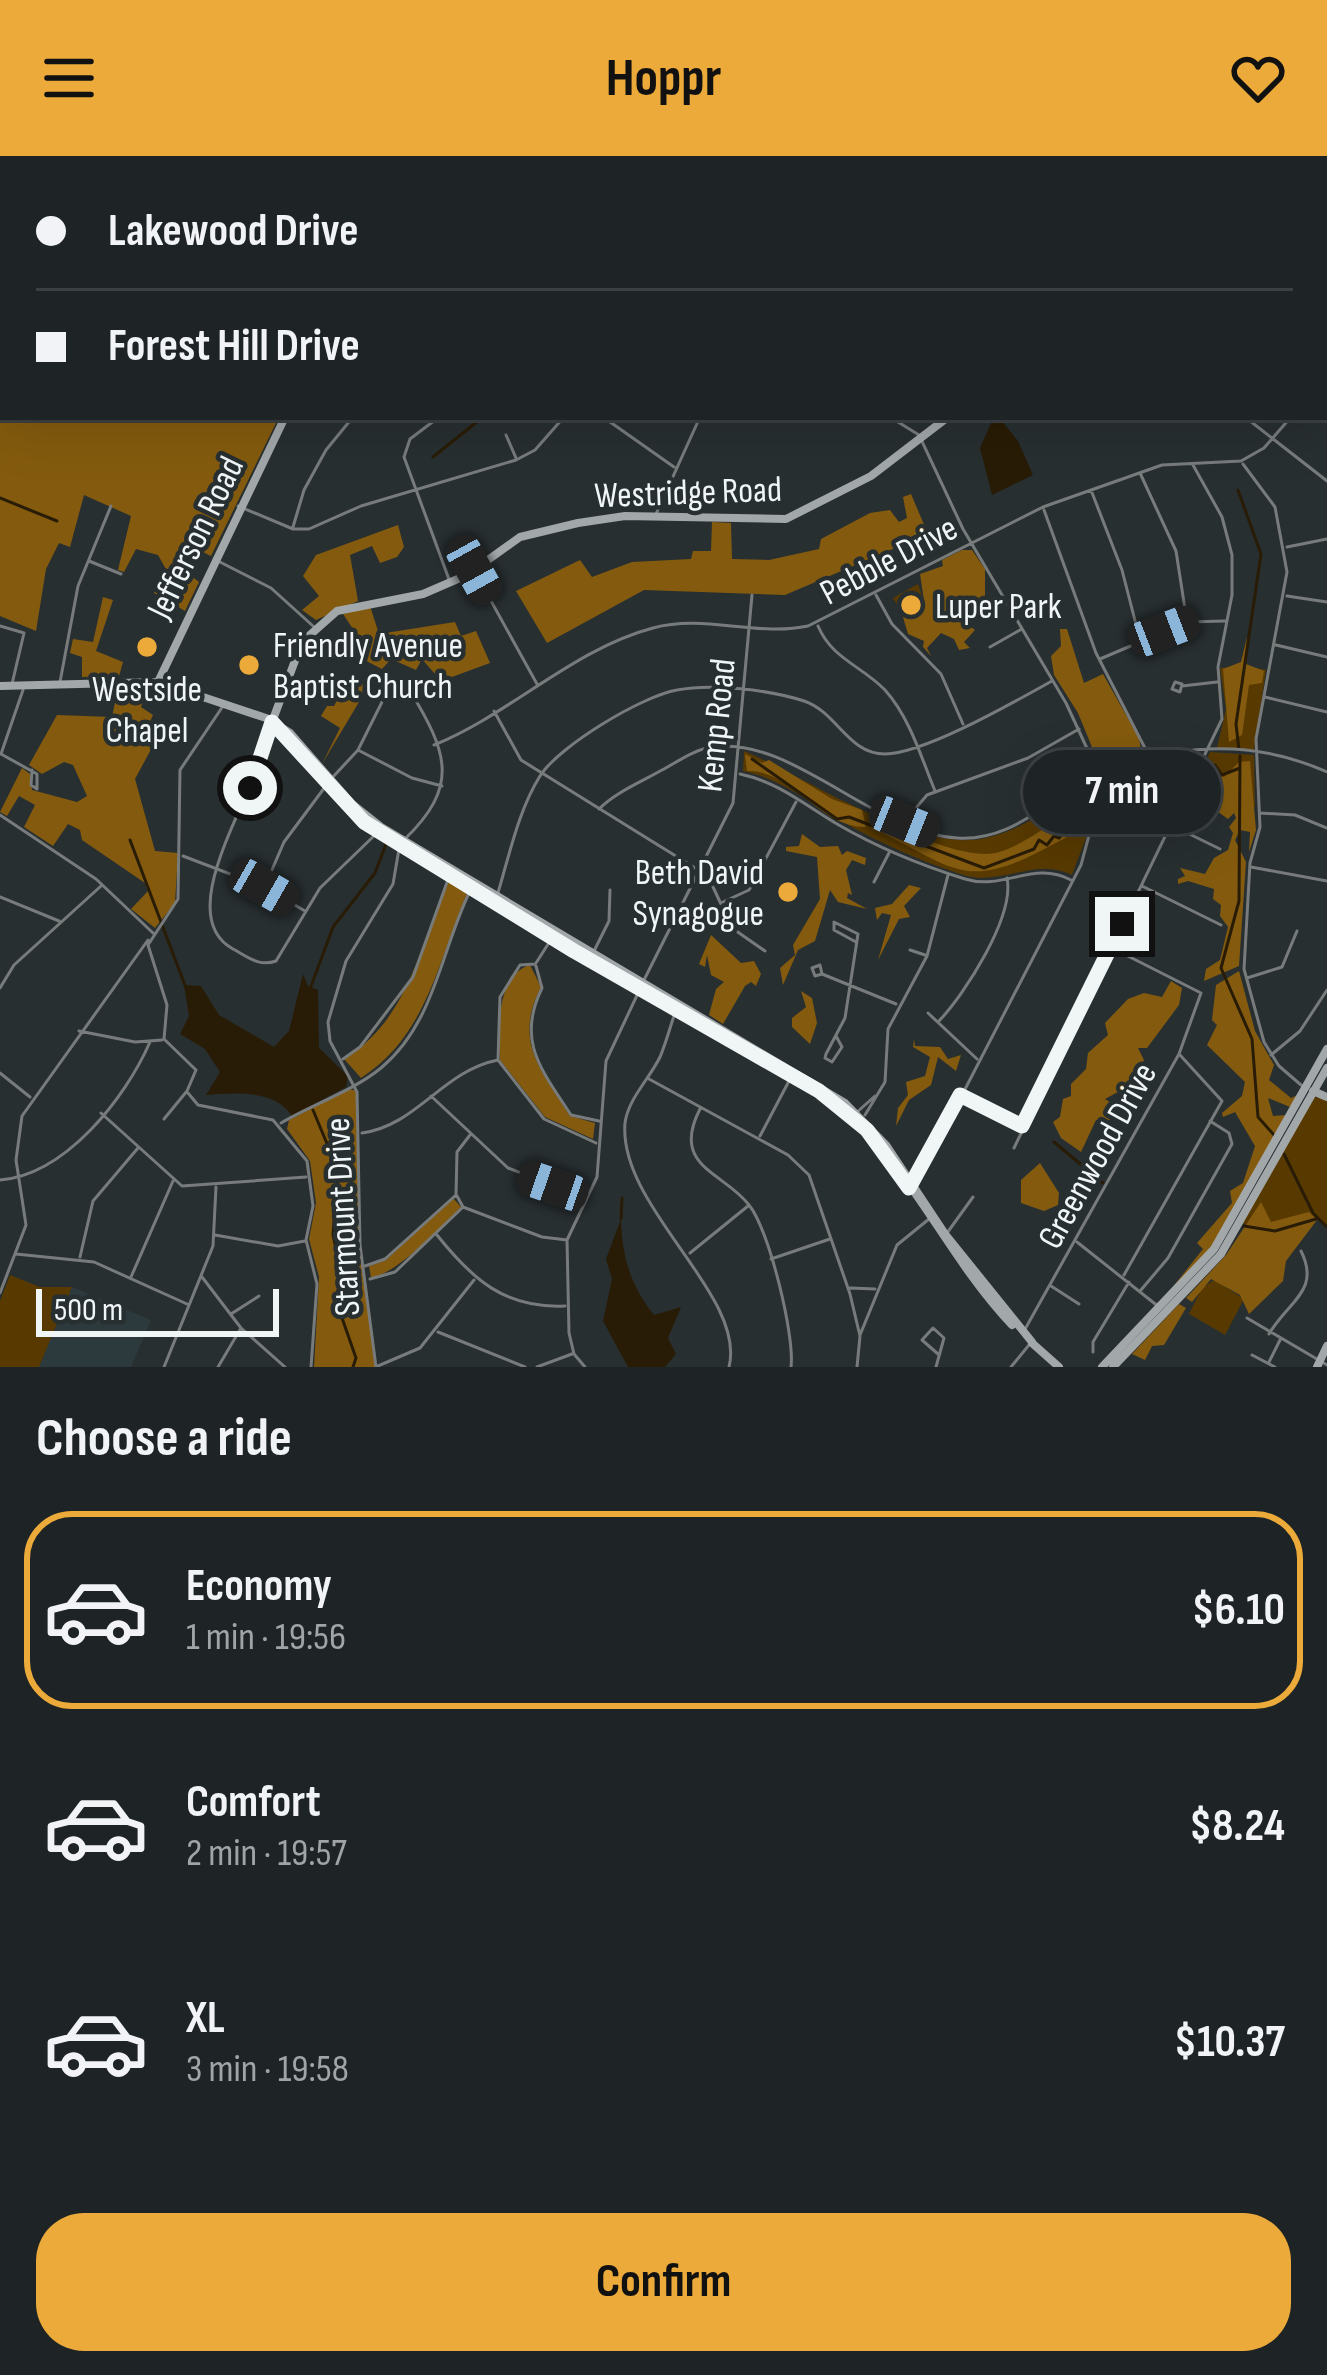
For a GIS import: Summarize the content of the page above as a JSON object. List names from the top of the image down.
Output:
{
  "streets": {
    "main road": ["Westridge Road", "Jefferson Road"],
    "street": [
      "Pebble Drive",
      "Kemp Road",
      "Greenwood Drive",
      "Starmount Drive"
    ]
  },
  "crossings": [
    ["Pebble Drive", "Kemp Road"]
  ],
  "places": [
    "Luper Park",
    "Westside Chapel",
    "Friendly Avenue Baptist Church",
    "Beth David Synagogue"
  ],
  "scale_bar": "500 m",
  "page": {
    "header": "Hoppr",
    "banner": ["Lakewood Drive", "Forest Hill Drive"],
    "bubble": "7 min",
    "scale": "500 m",
    "heading": "Choose a ride",
    "list": [
      {
        "name": "Economy",
        "note": "1 min · 19:56",
        "value": "$6.10"
      },
      {
        "name": "Comfort",
        "note": "2 min · 19:57",
        "value": "$8.24"
      },
      {
        "name": "XL",
        "note": "3 min · 19:58",
        "value": "$10.37"
      }
    ],
    "buttons": "Confirm"
  }
}
